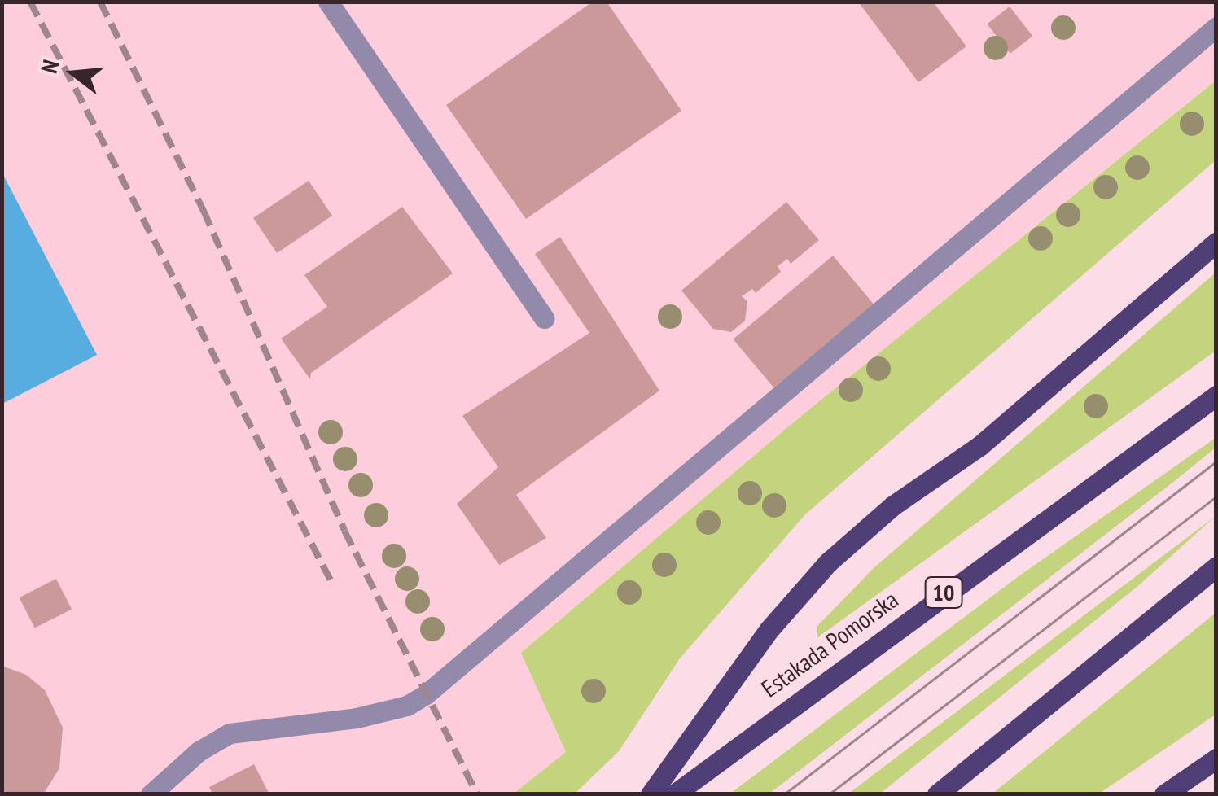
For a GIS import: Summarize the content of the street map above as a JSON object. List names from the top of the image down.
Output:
{
  "streets": {
    "main road": ["10", "Estakada Pomorska"]
  },
  "north": "left"
}
